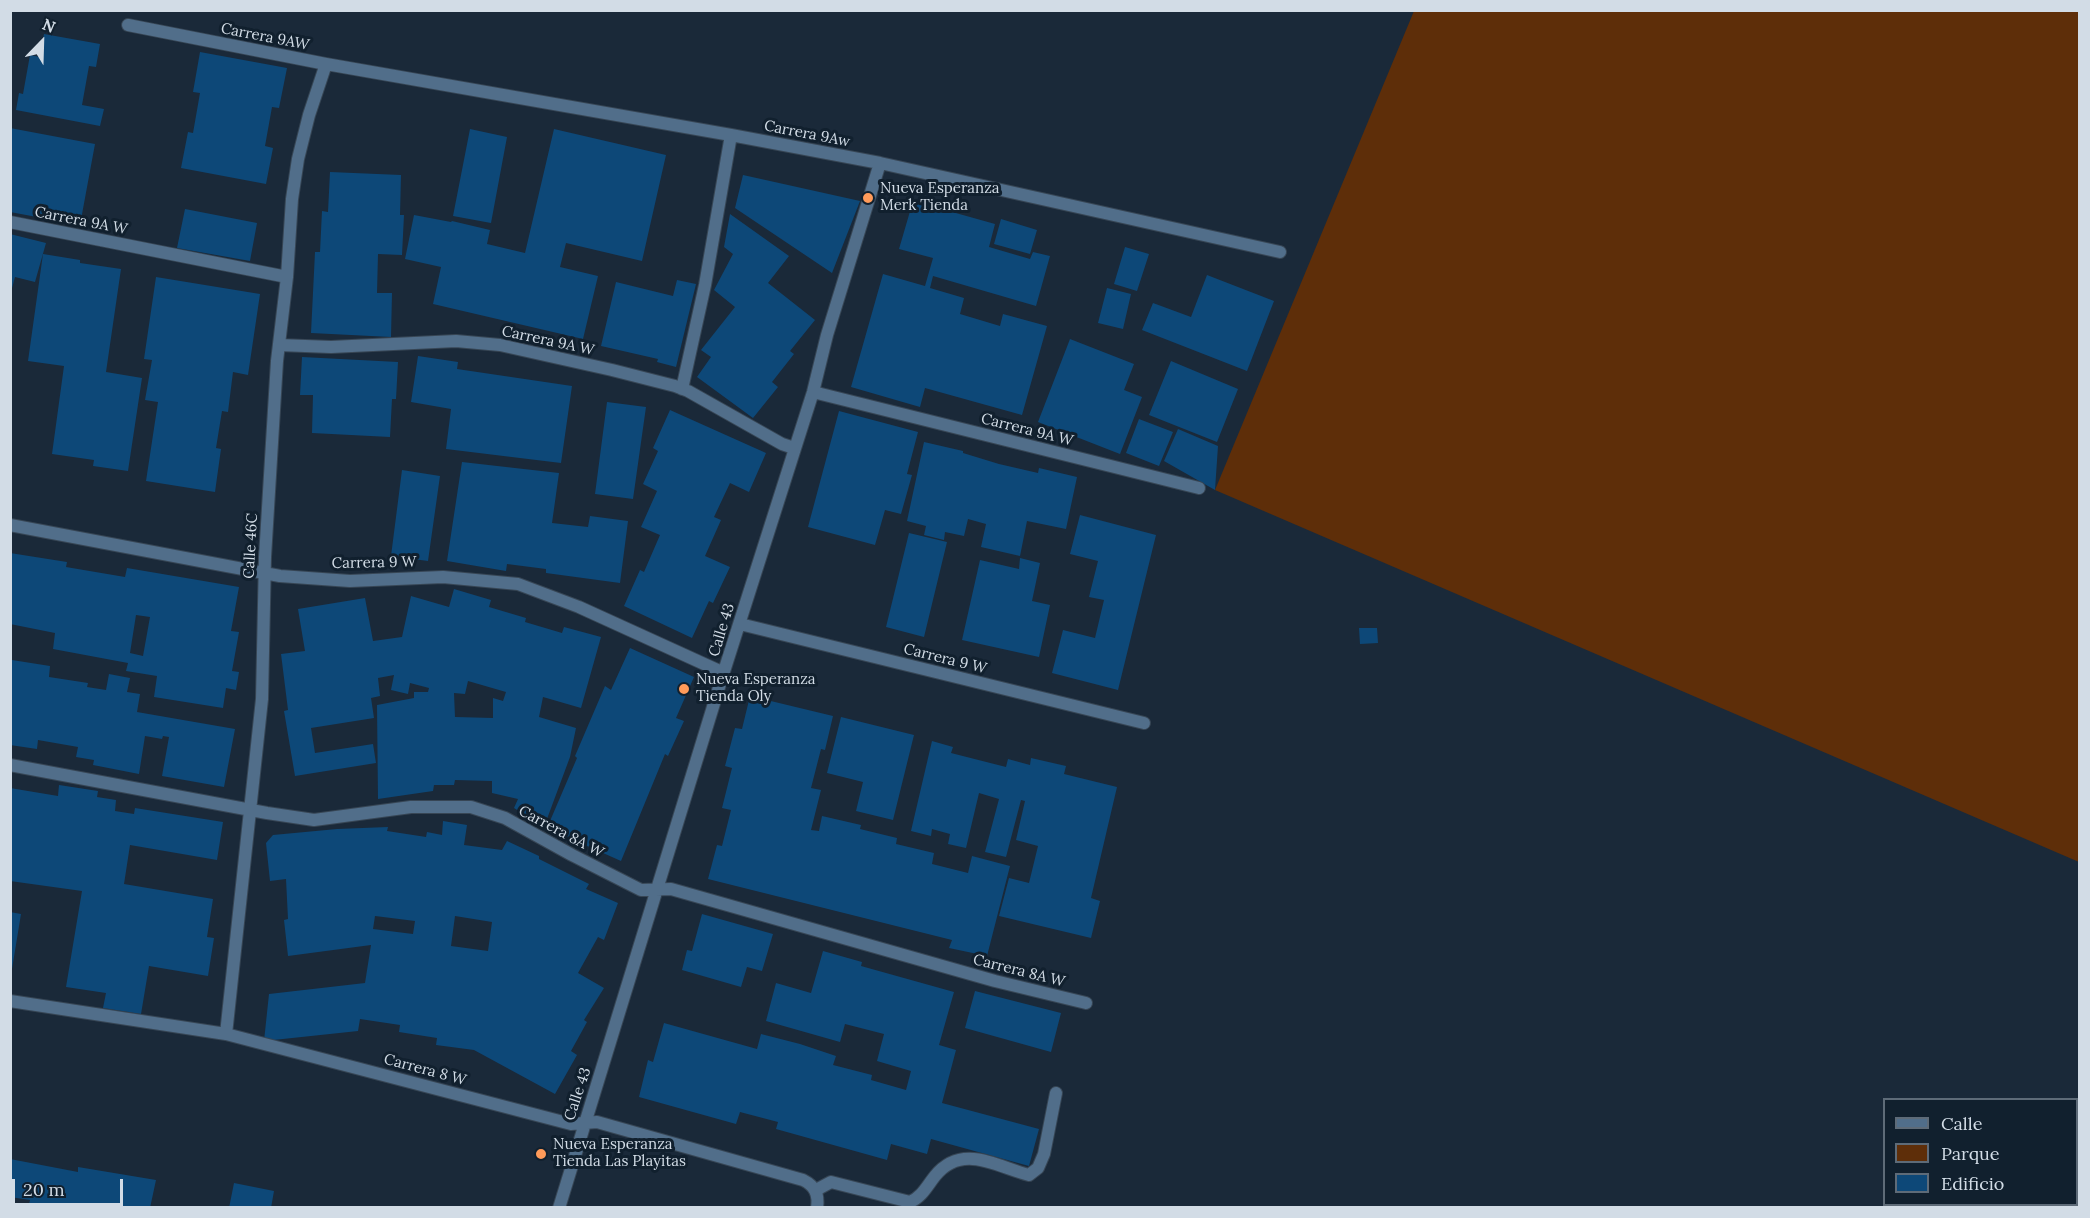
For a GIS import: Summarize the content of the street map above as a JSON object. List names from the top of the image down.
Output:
{
  "streets": {
    "street": [
      "Carrera 9AW",
      "Carrera 9Aw",
      "Carrera 9A W",
      "Calle 46C",
      "Carrera 9 W",
      "Calle 43",
      "Carrera 8A W",
      "Carrera 8 W"
    ]
  },
  "crossings": [
    ["Carrera 9AW", "Carrera 9Aw"],
    ["Carrera 9AW", "Calle 46C"],
    ["Carrera 9Aw", "Calle 46C"],
    ["Carrera 9Aw", "Calle 43"],
    ["Carrera 9A W", "Calle 46C"],
    ["Carrera 9A W", "Calle 43"],
    ["Calle 46C", "Carrera 9 W"],
    ["Calle 46C", "Carrera 8A W"],
    ["Calle 46C", "Carrera 8 W"],
    ["Carrera 9 W", "Calle 43"],
    ["Calle 43", "Carrera 8A W"],
    ["Calle 43", "Carrera 8 W"]
  ],
  "places": ["Nueva Esperanza Merk Tienda", "Nueva Esperanza Tienda Oly", "Nueva Esperanza Tienda Las Playitas"],
  "legend": ["Calle", "Parque", "Edificio"],
  "scale_bar": "20 m",
  "north": "top right"
}
